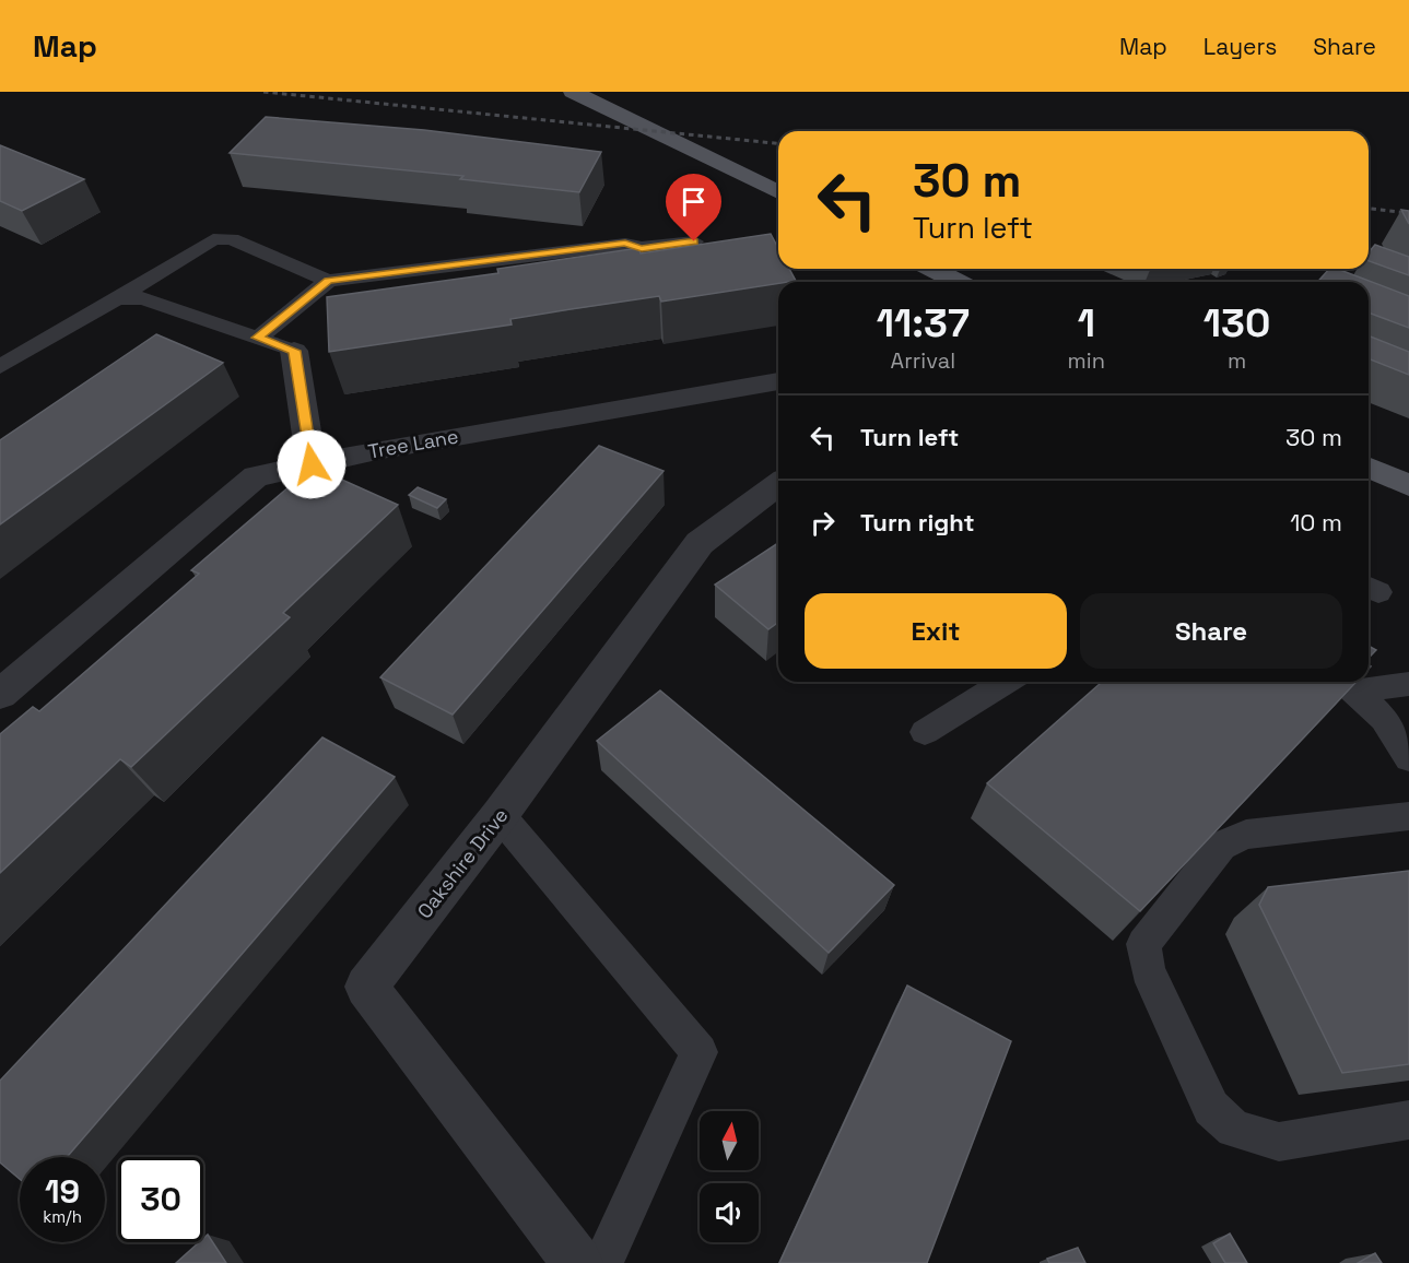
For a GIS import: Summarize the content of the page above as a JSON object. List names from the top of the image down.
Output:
{
  "streets": {
    "street": ["Tree Lane", "Oakshire Drive"]
  },
  "north": "top",
  "page": {
    "header": "Map",
    "nav": ["Map", "Layers", "Share"],
    "turn": ["30 m", "Turn left"],
    "eta": [
      "11:37",
      "Arrival",
      "1",
      "min",
      "130",
      "m"
    ],
    "list": [
      {
        "name": "Turn left",
        "value": "30 m"
      },
      {
        "name": "Turn right",
        "value": "10 m"
      }
    ],
    "buttons": ["Exit", "Share"],
    "speed": "19 km/h",
    "limit": "30"
  }
}
